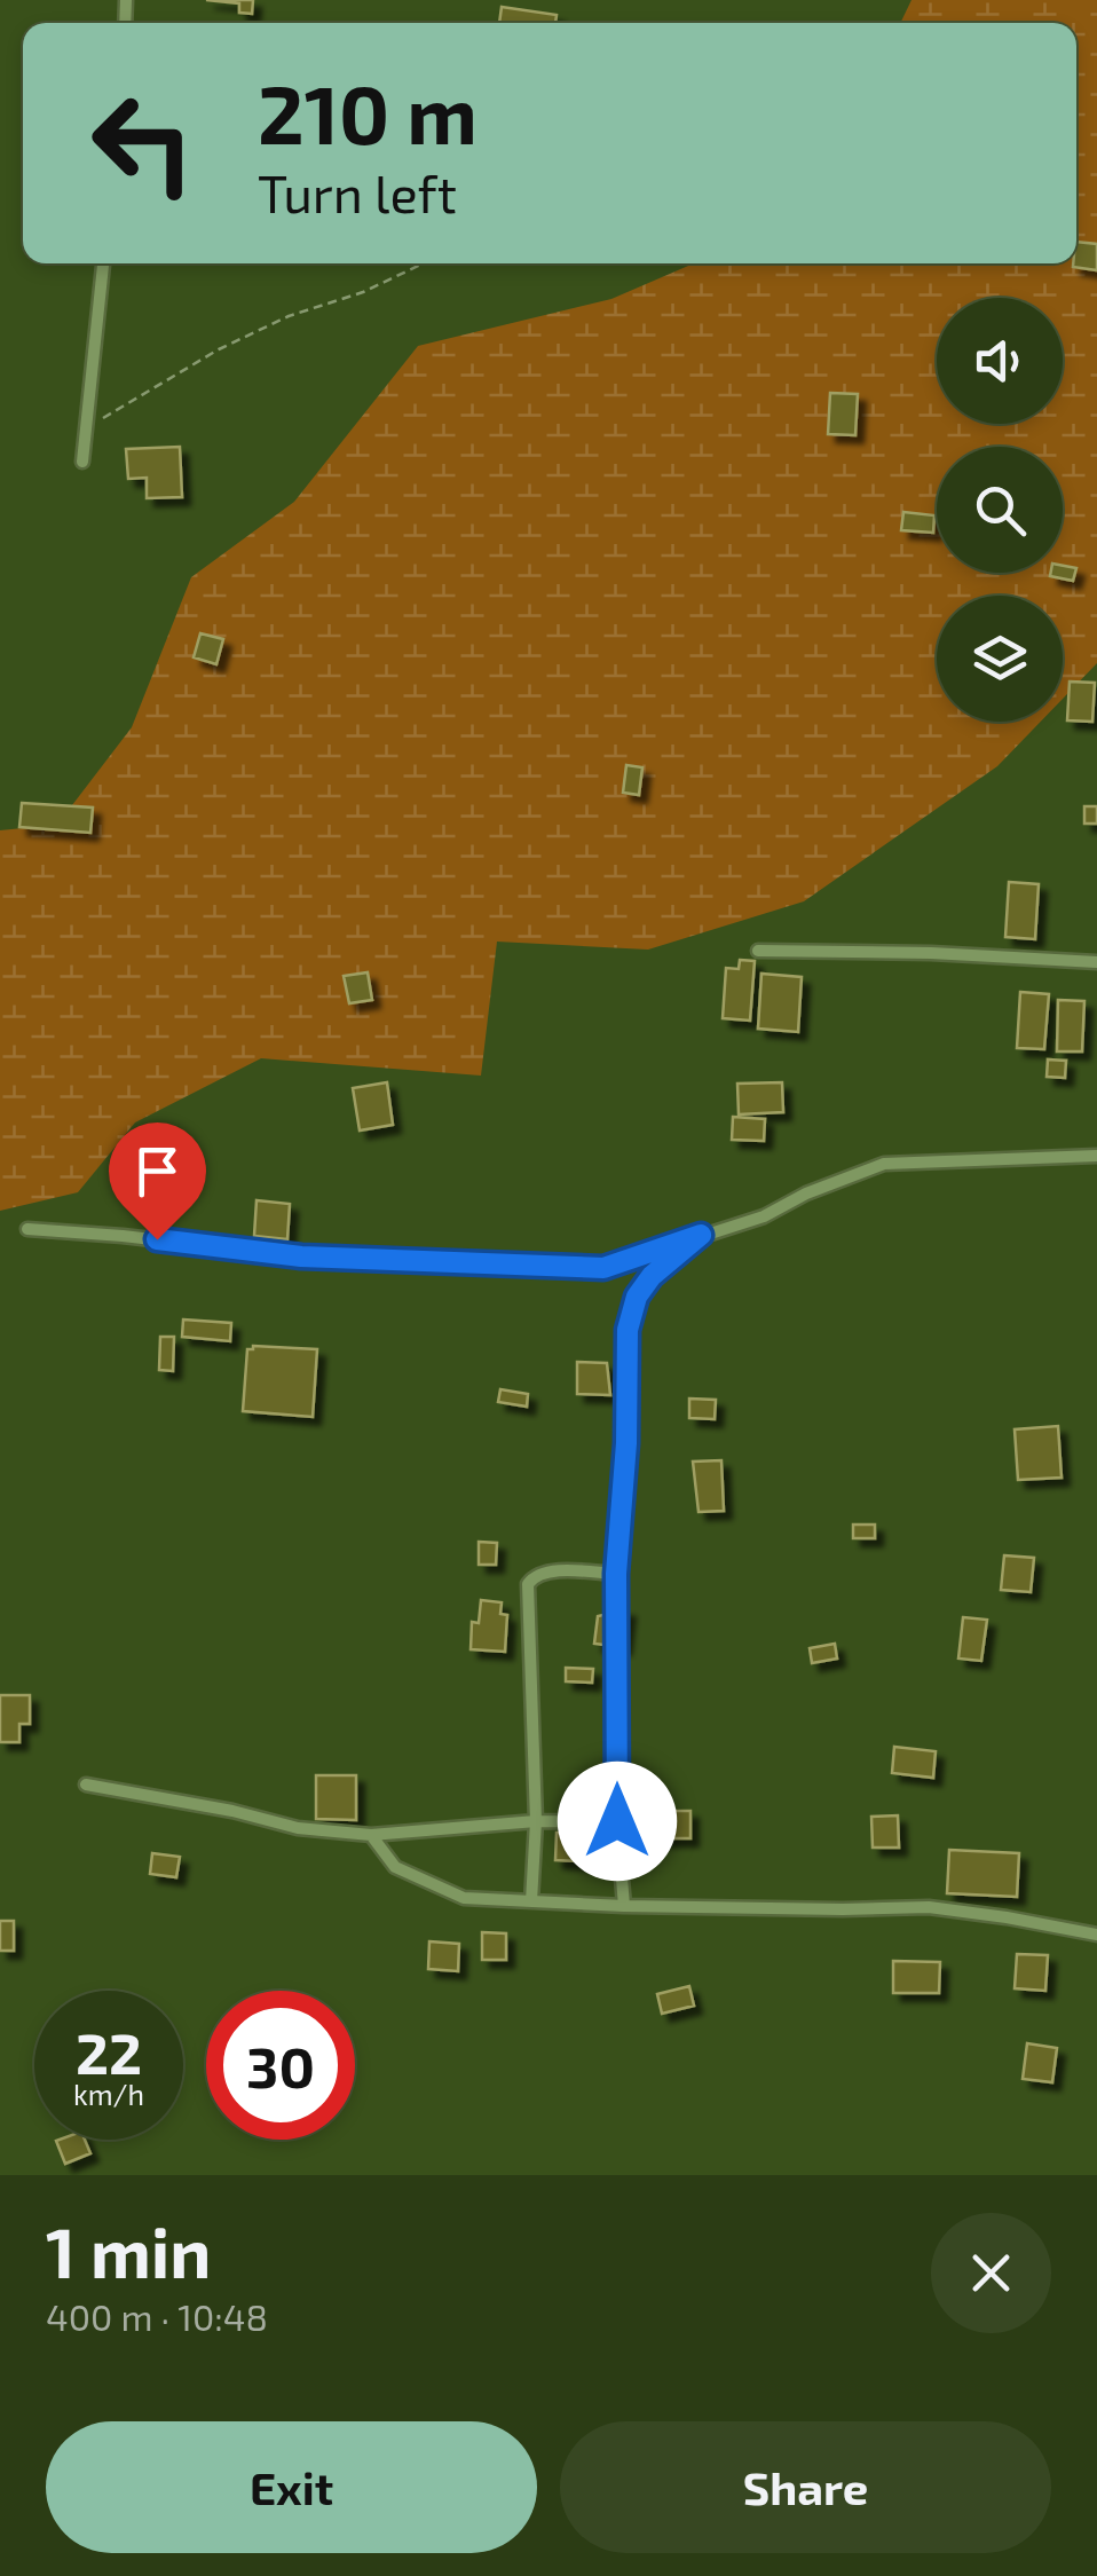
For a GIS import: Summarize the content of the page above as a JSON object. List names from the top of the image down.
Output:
{
  "page": {
    "turn": ["210 m", "Turn left"],
    "speed": "22 km/h",
    "limit": "30",
    "heading": ["1 min", "400 m · 10:48"],
    "buttons": ["Exit", "Share"]
  }
}
